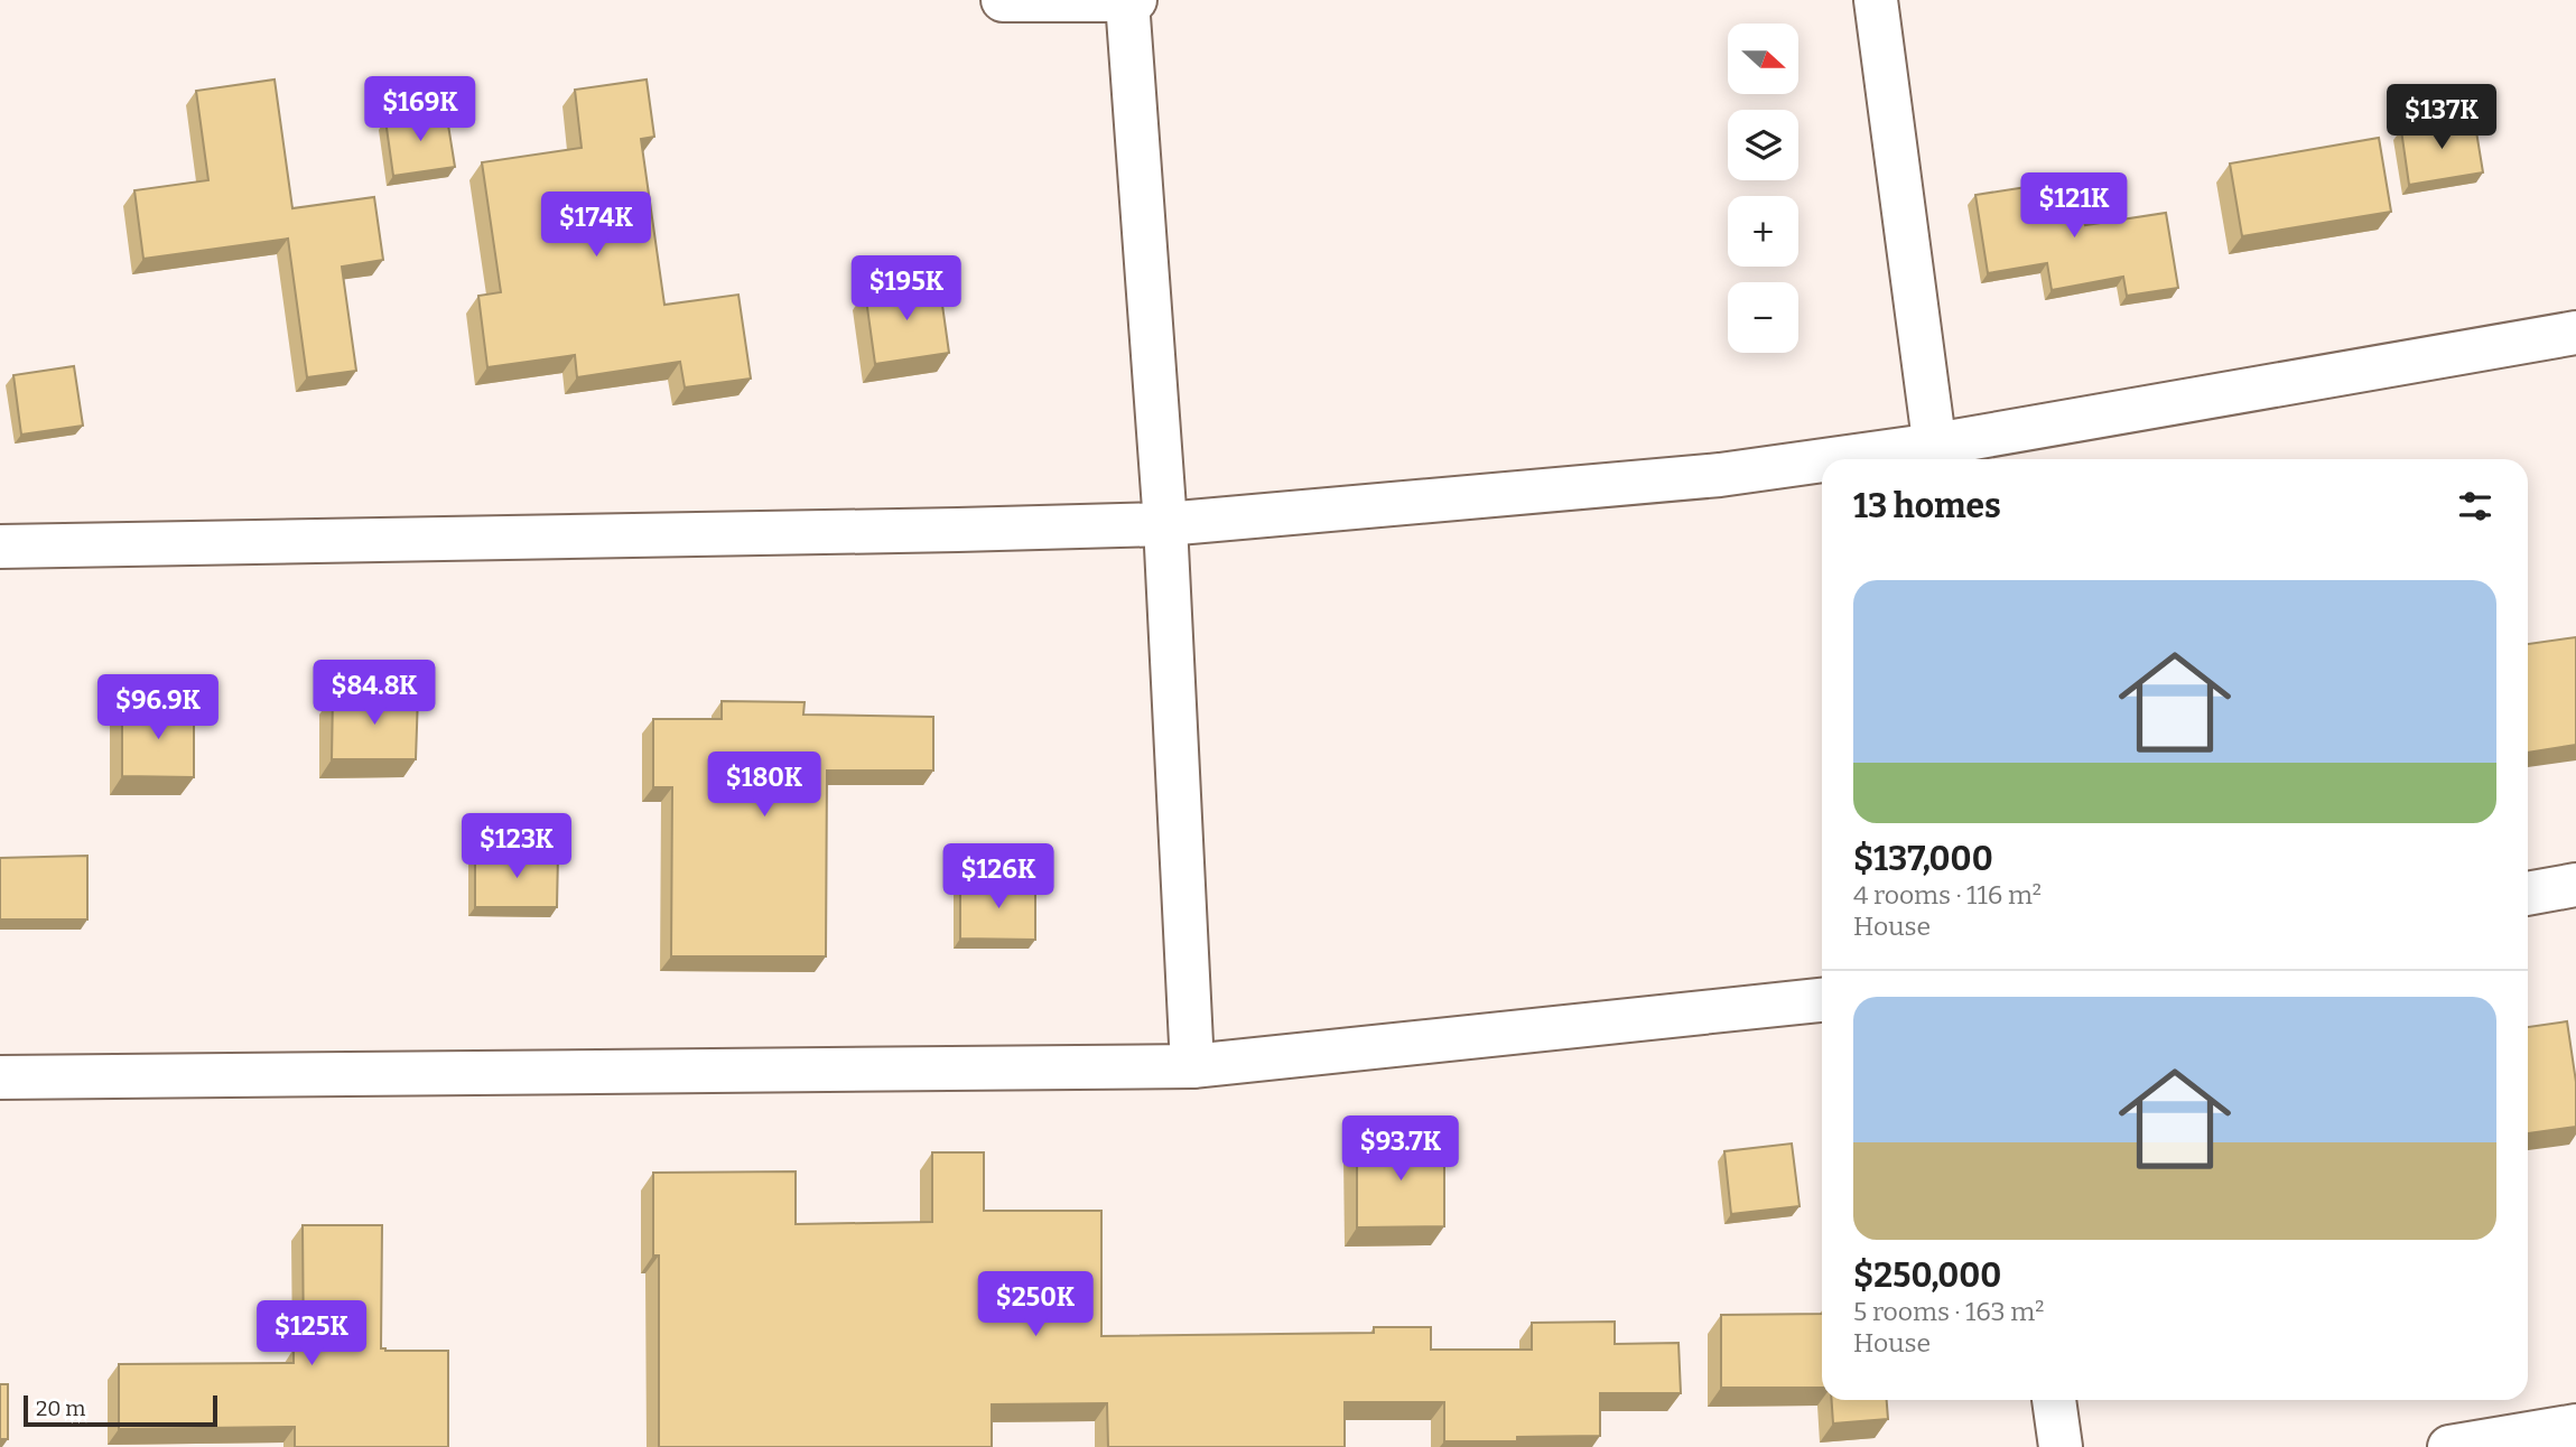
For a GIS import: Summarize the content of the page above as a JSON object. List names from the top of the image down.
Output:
{
  "scale_bar": "20 m",
  "north": "right",
  "page": {
    "map_buttons": ["+", "−"],
    "price": [
      "$169K",
      "$137K",
      "$121K",
      "$174K",
      "$195K",
      "$84.8K",
      "$96.9K",
      "$180K",
      "$123K",
      "$126K",
      "$93.7K",
      "$250K",
      "$125K"
    ],
    "heading": "13 homes",
    "list": [
      {
        "name": "$137,000",
        "note": "4 rooms · 116 m² · House"
      },
      {
        "name": "$250,000",
        "note": "5 rooms · 163 m² · House"
      }
    ],
    "scale": "20 m"
  }
}
